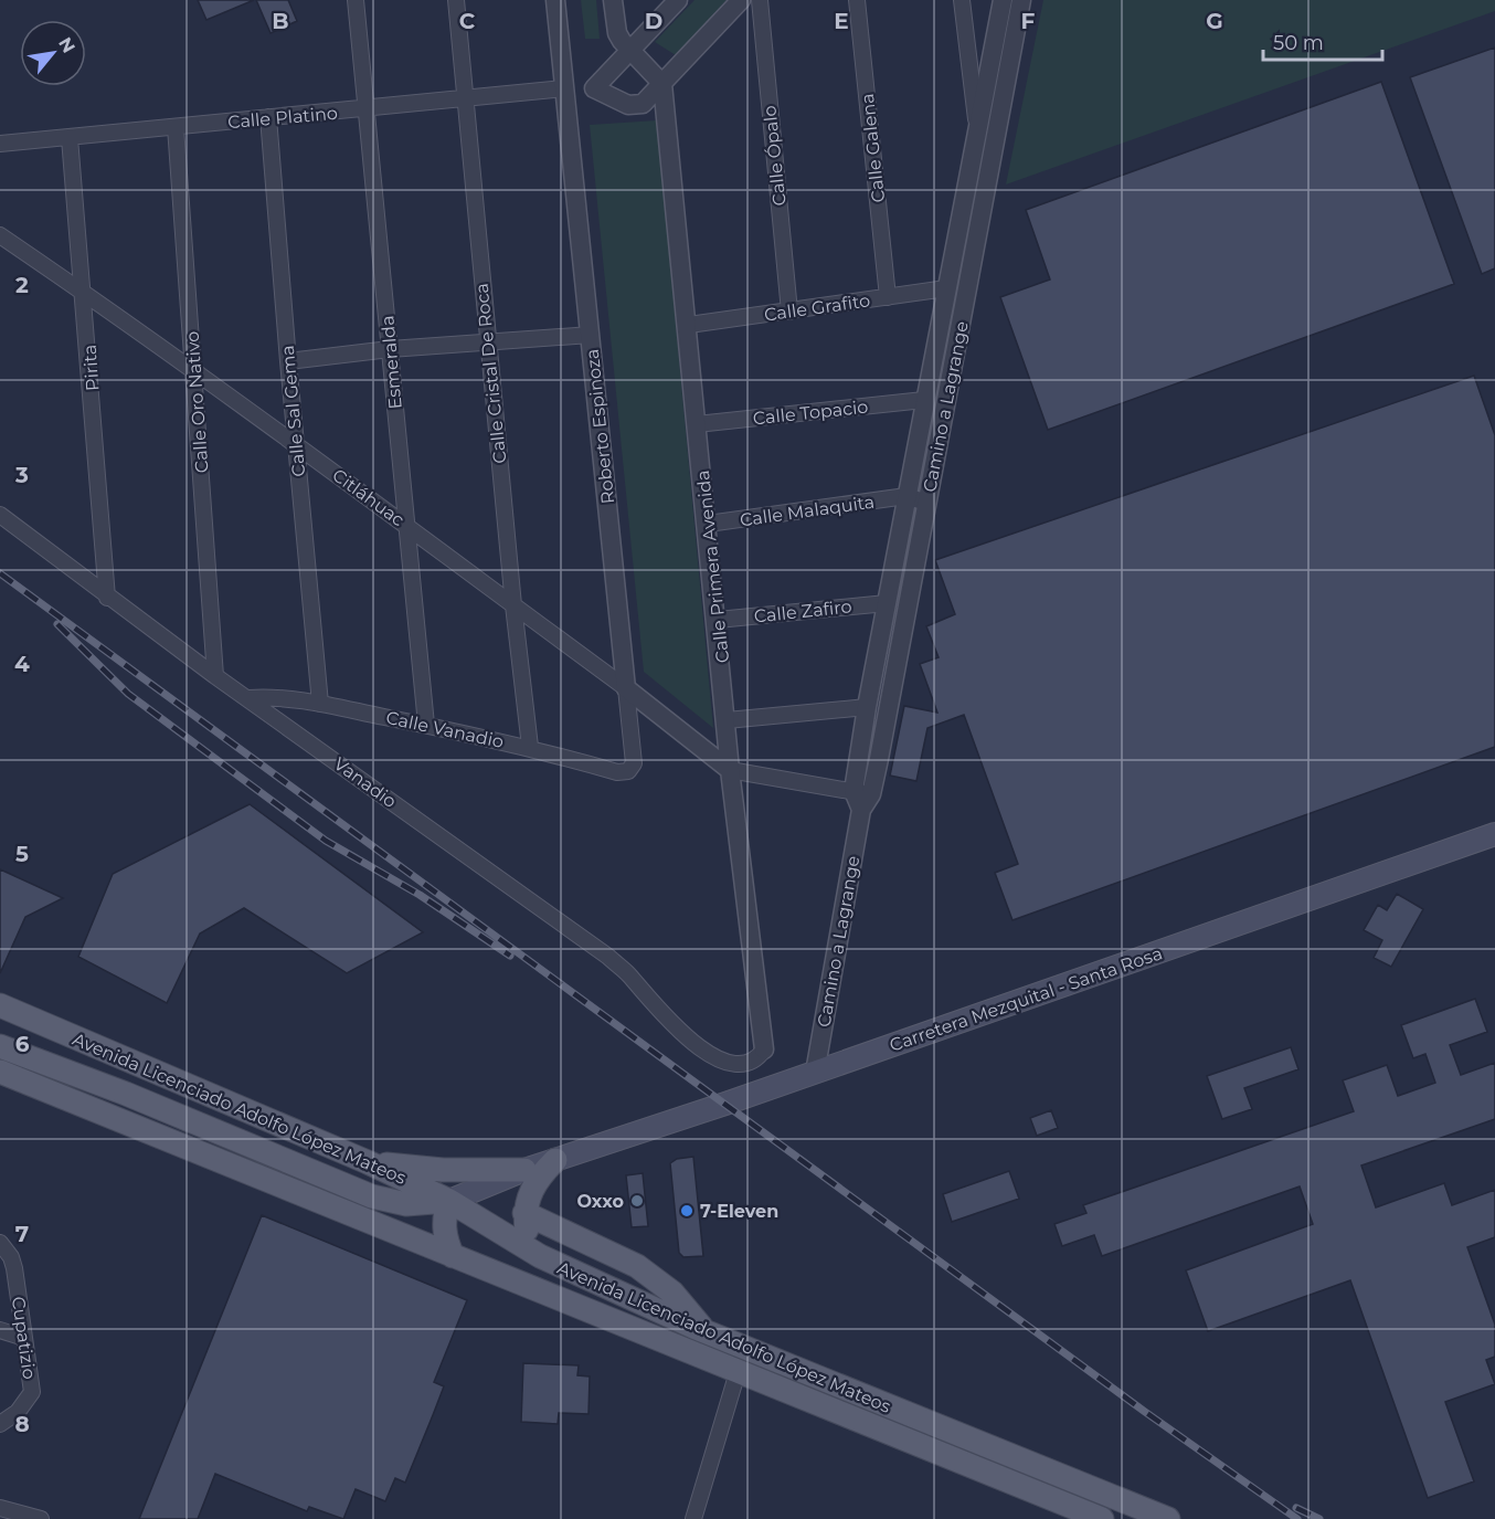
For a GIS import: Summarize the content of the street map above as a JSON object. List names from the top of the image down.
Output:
{
  "streets": {
    "main road": ["Carretera Mezquital - Santa Rosa", "Avenida Licenciado Adolfo López Mateos"],
    "street": [
      "Calle Platino",
      "Calle Galena",
      "Calle Ópalo",
      "Calle Grafito",
      "Esmeralda",
      "Pirita",
      "Calle Cristal De Roca",
      "Calle Oro Nativo",
      "Camino a Lagrange",
      "Calle Sal Gema",
      "Calle Topacio",
      "Roberto Espinoza",
      "Citláhuac",
      "Calle Malaquita",
      "Calle Primera Avenida",
      "Calle Zafiro",
      "Calle Vanadio",
      "Vanadio",
      "Cupatizio"
    ]
  },
  "crossings": [
    ["Calle Platino", "Esmeralda"],
    ["Calle Platino", "Pirita"],
    ["Calle Platino", "Calle Cristal De Roca"],
    ["Calle Platino", "Calle Oro Nativo"],
    ["Calle Platino", "Calle Sal Gema"],
    ["Calle Platino", "Roberto Espinoza"],
    ["Calle Galena", "Calle Grafito"],
    ["Calle Ópalo", "Calle Grafito"],
    ["Calle Grafito", "Camino a Lagrange"],
    ["Calle Grafito", "Calle Primera Avenida"],
    ["Esmeralda", "Citláhuac"],
    ["Esmeralda", "Calle Vanadio"],
    ["Pirita", "Citláhuac"],
    ["Pirita", "Vanadio"],
    ["Calle Cristal De Roca", "Citláhuac"],
    ["Calle Cristal De Roca", "Calle Vanadio"],
    ["Calle Oro Nativo", "Citláhuac"],
    ["Calle Oro Nativo", "Vanadio"],
    ["Camino a Lagrange", "Calle Topacio"],
    ["Camino a Lagrange", "Calle Malaquita"],
    ["Camino a Lagrange", "Calle Zafiro"],
    ["Camino a Lagrange", "Carretera Mezquital - Santa Rosa"],
    ["Calle Sal Gema", "Citláhuac"],
    ["Calle Sal Gema", "Calle Vanadio"],
    ["Calle Topacio", "Calle Primera Avenida"],
    ["Roberto Espinoza", "Citláhuac"],
    ["Roberto Espinoza", "Calle Vanadio"],
    ["Citláhuac", "Calle Primera Avenida"],
    ["Calle Malaquita", "Calle Primera Avenida"],
    ["Calle Primera Avenida", "Calle Zafiro"],
    ["Calle Primera Avenida", "Vanadio"],
    ["Calle Vanadio", "Vanadio"],
    ["Carretera Mezquital - Santa Rosa", "Avenida Licenciado Adolfo López Mateos"]
  ],
  "places": ["Oxxo", "7-Eleven"],
  "scale_bar": "50 m",
  "north": "top right",
  "grid": {
    "columns": [
      "B",
      "C",
      "D",
      "E",
      "F",
      "G"
    ],
    "rows": [
      "2",
      "3",
      "4",
      "5",
      "6",
      "7",
      "8"
    ]
  }
}
